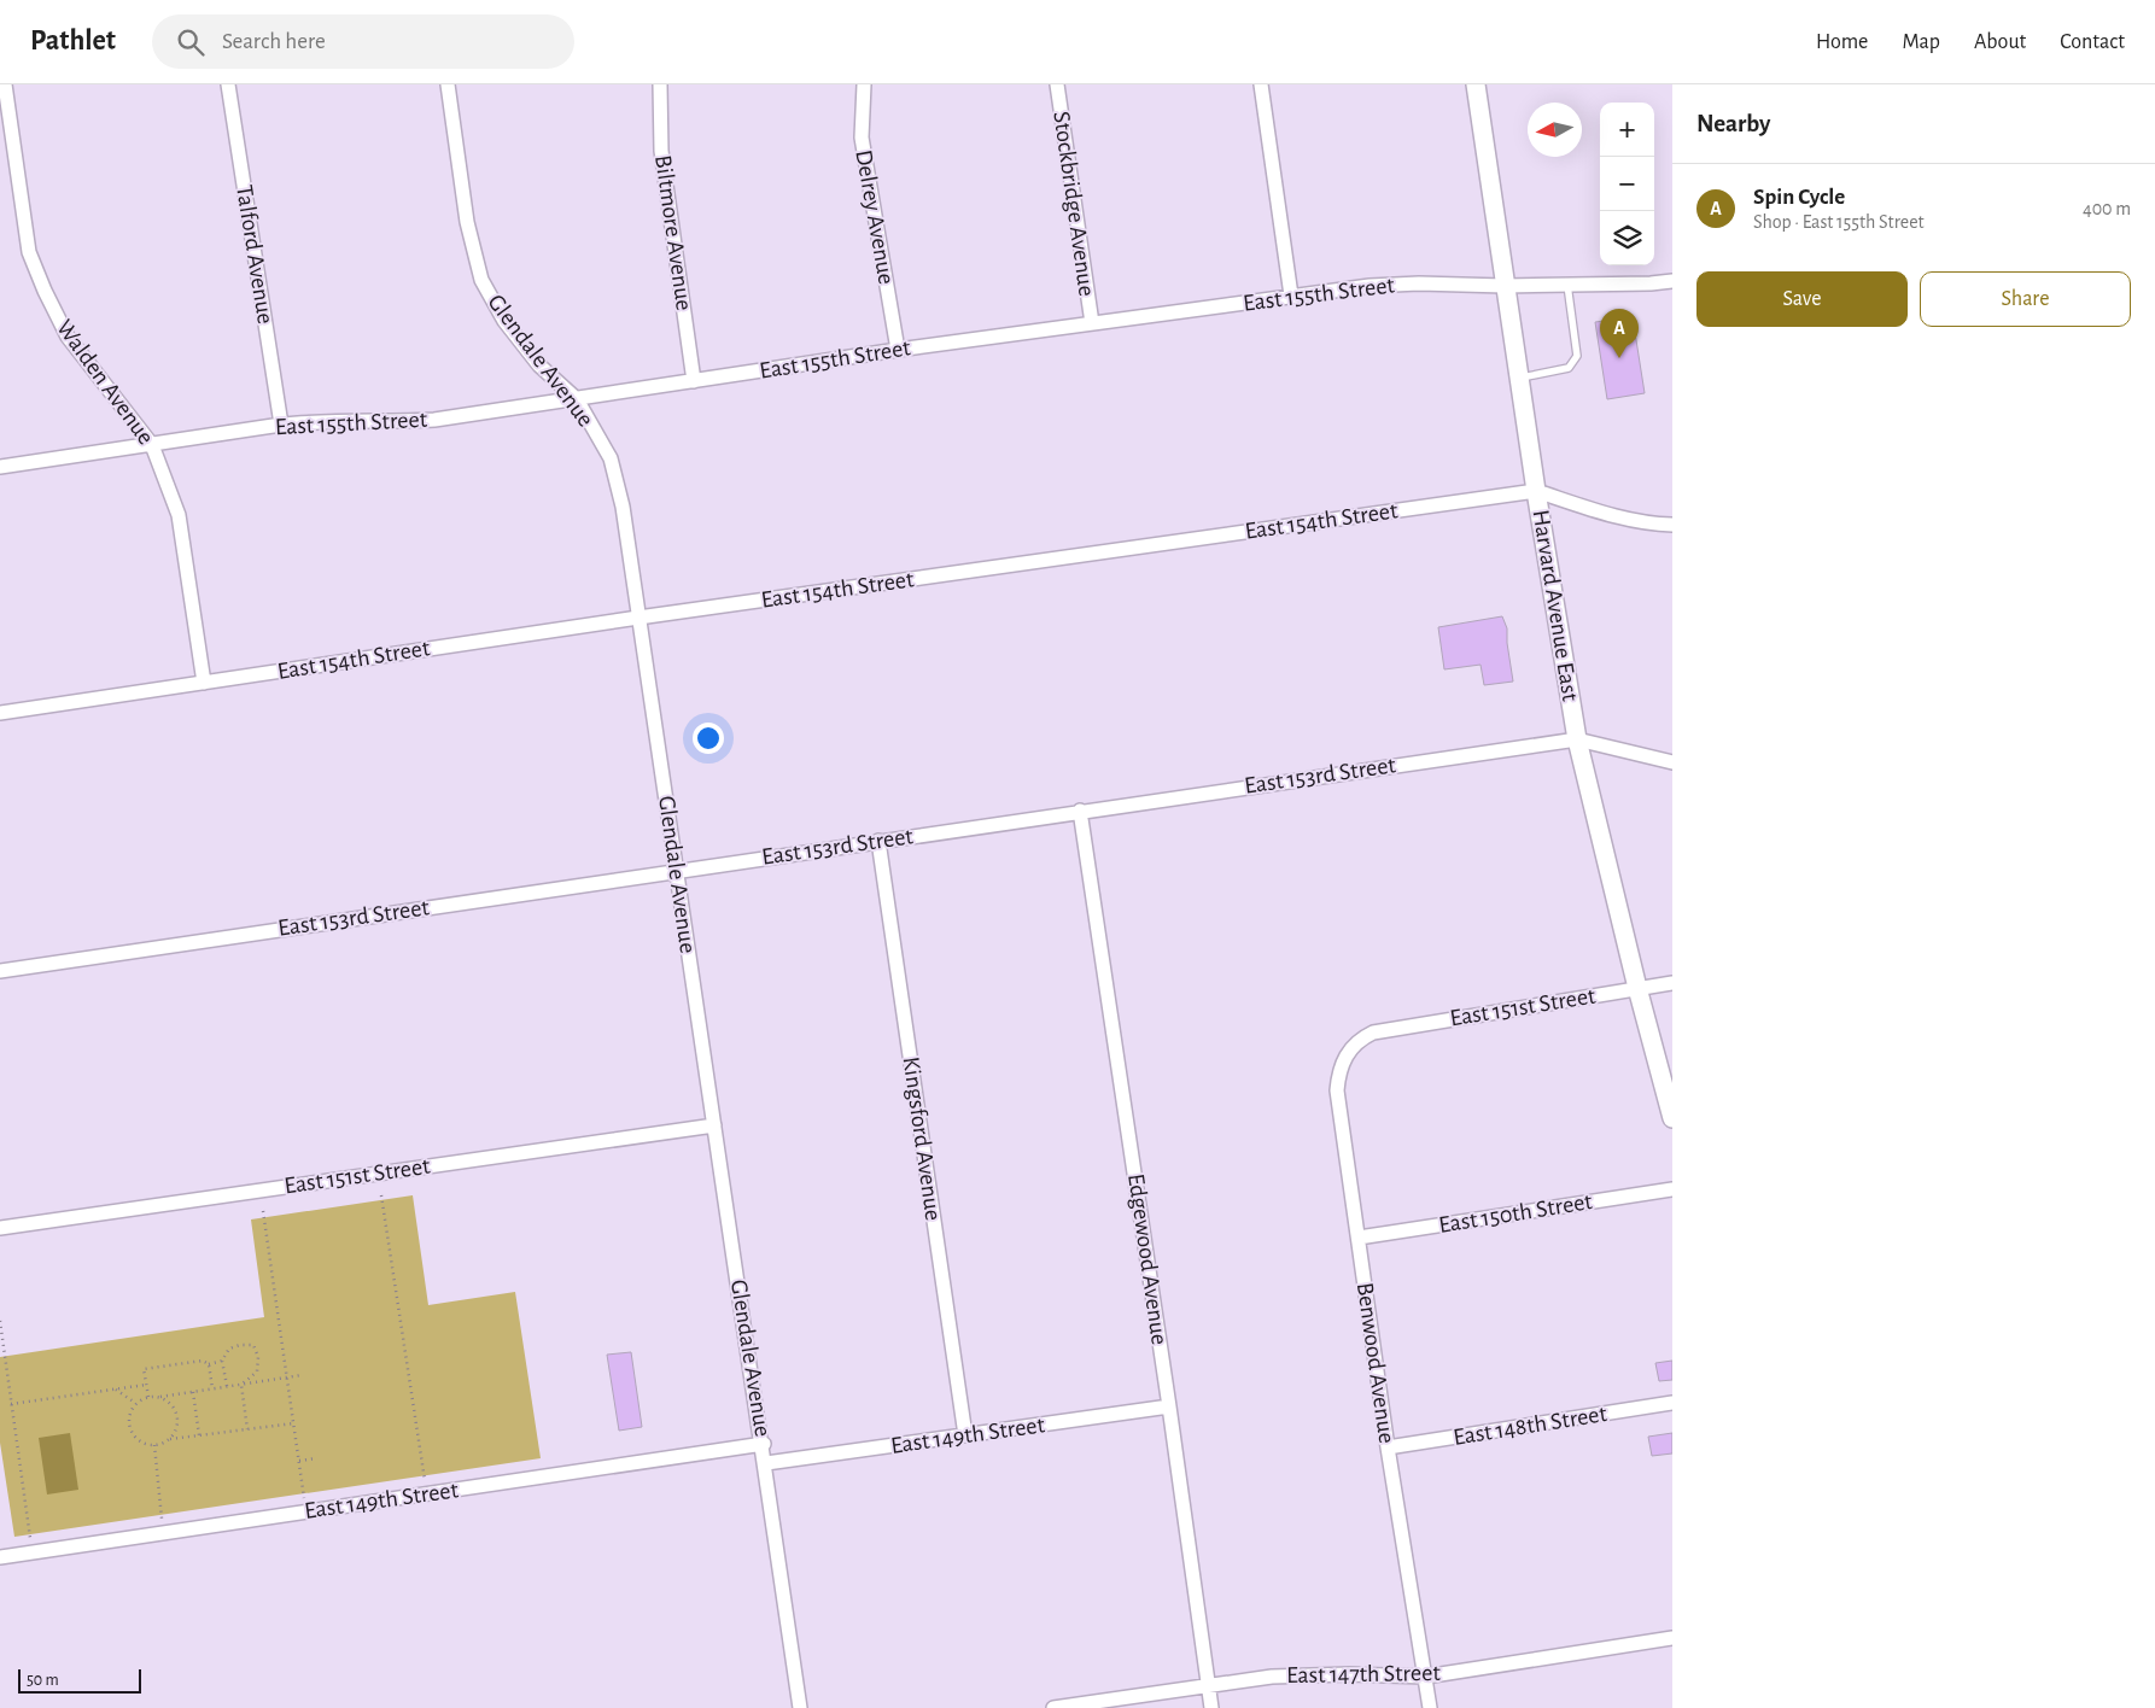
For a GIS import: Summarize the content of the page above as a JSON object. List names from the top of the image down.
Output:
{
  "streets": {
    "main road": ["Harvard Avenue East"],
    "street": [
      "Stockbridge Avenue",
      "Delrey Avenue",
      "Biltmore Avenue",
      "Talford Avenue",
      "East 155th Street",
      "Glendale Avenue",
      "Walden Avenue",
      "East 154th Street",
      "East 153rd Street",
      "East 151st Street",
      "Kingsford Avenue",
      "East 150th Street",
      "Edgewood Avenue",
      "Benwood Avenue",
      "East 148th Street",
      "East 149th Street",
      "East 147th Street"
    ]
  },
  "crossings": [
    ["Stockbridge Avenue", "East 155th Street"],
    ["Delrey Avenue", "East 155th Street"],
    ["Biltmore Avenue", "East 155th Street"],
    ["Talford Avenue", "East 155th Street"],
    ["East 155th Street", "Glendale Avenue"],
    ["East 155th Street", "Walden Avenue"],
    ["East 155th Street", "Harvard Avenue East"],
    ["Glendale Avenue", "East 154th Street"],
    ["Glendale Avenue", "East 153rd Street"],
    ["Glendale Avenue", "East 151st Street"],
    ["Glendale Avenue", "East 149th Street"],
    ["Walden Avenue", "East 154th Street"],
    ["East 154th Street", "Harvard Avenue East"],
    ["Harvard Avenue East", "East 153rd Street"],
    ["Harvard Avenue East", "East 151st Street"],
    ["East 153rd Street", "Kingsford Avenue"],
    ["East 153rd Street", "Edgewood Avenue"],
    ["East 151st Street", "Benwood Avenue"],
    ["Kingsford Avenue", "East 149th Street"],
    ["East 150th Street", "Benwood Avenue"],
    ["Edgewood Avenue", "East 149th Street"],
    ["Edgewood Avenue", "East 147th Street"],
    ["Benwood Avenue", "East 148th Street"],
    ["Benwood Avenue", "East 147th Street"]
  ],
  "scale_bar": "50 m",
  "north": "left",
  "page": {
    "header": "Pathlet",
    "search": "Search here",
    "nav": [
      "Home",
      "Map",
      "About",
      "Contact"
    ],
    "heading": "Nearby",
    "map_buttons": ["+", "−"],
    "list": [
      {
        "mark": "A",
        "name": "Spin Cycle",
        "note": "Shop · East 155th Street",
        "value": "400 m"
      }
    ],
    "buttons": ["Save", "Share"],
    "pins": "A",
    "scale": "50 m"
  }
}
